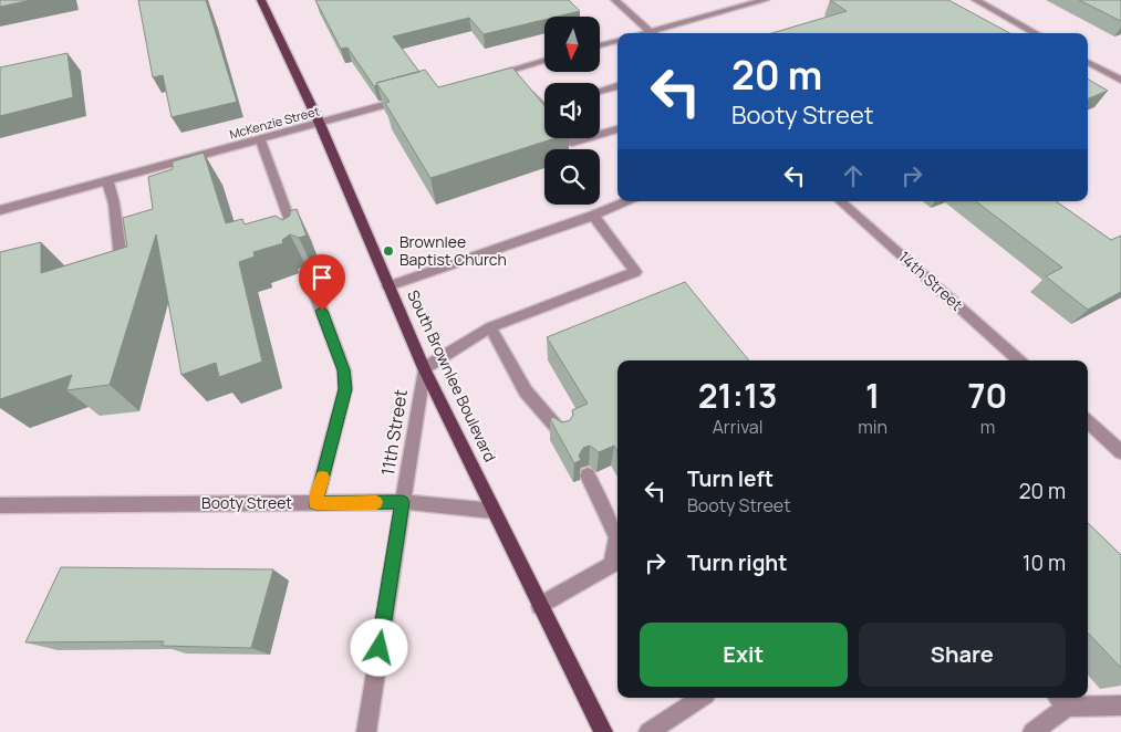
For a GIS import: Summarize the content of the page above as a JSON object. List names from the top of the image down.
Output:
{
  "streets": {
    "main road": ["South Brownlee Boulevard"],
    "street": [
      "McKenzie Street",
      "14th Street",
      "11th Street",
      "Booty Street"
    ]
  },
  "crossings": [
    ["McKenzie Street", "South Brownlee Boulevard"],
    ["South Brownlee Boulevard", "11th Street"],
    ["South Brownlee Boulevard", "Booty Street"],
    ["11th Street", "Booty Street"]
  ],
  "places": ["Brownlee Baptist Church"],
  "north": "bottom",
  "page": {
    "turn": ["20 m", "Booty Street"],
    "eta": [
      "21:13",
      "Arrival",
      "1",
      "min",
      "70",
      "m"
    ],
    "list": [
      {
        "name": "Turn left",
        "note": "Booty Street",
        "value": "20 m"
      },
      {
        "name": "Turn right",
        "value": "10 m"
      }
    ],
    "buttons": ["Exit", "Share"]
  }
}
